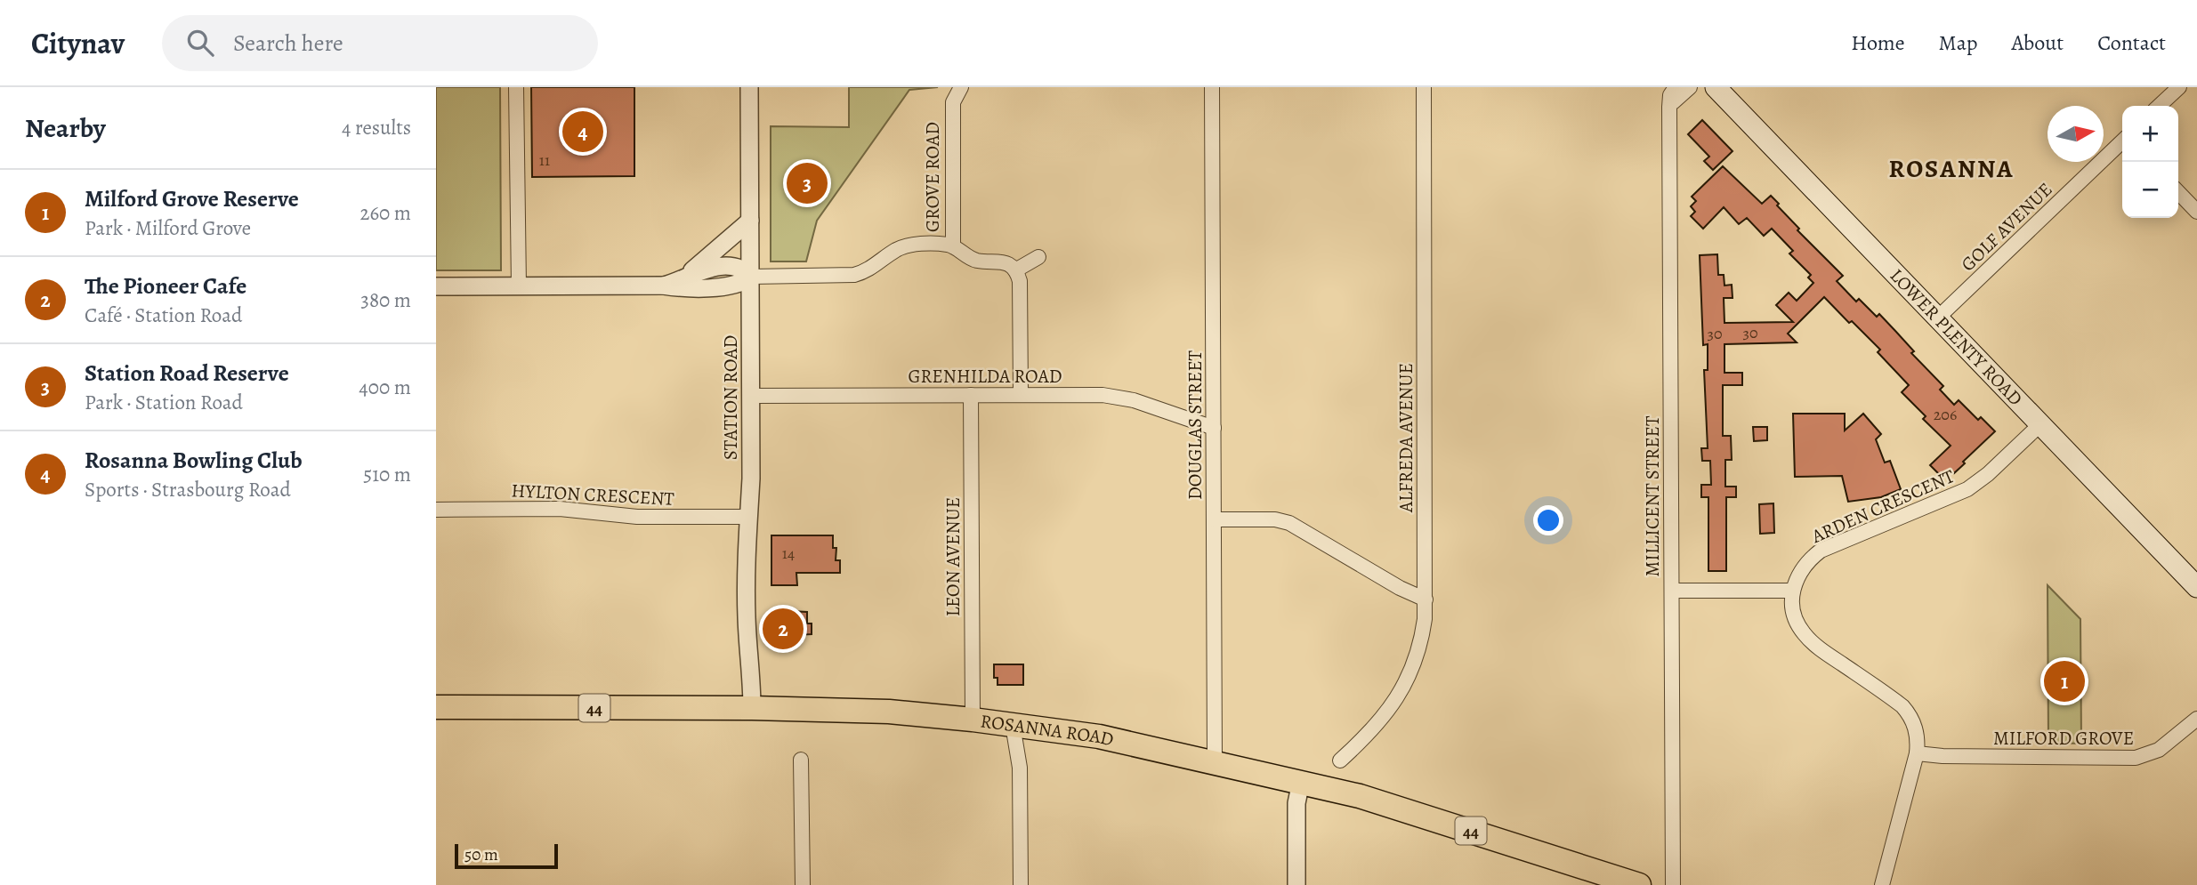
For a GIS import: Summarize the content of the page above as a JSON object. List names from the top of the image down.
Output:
{
  "streets": {
    "highway": ["44", "ROSANNA ROAD"],
    "main road": ["LOWER PLENTY ROAD"],
    "street": [
      "GROVE ROAD",
      "GOLF AVENUE",
      "GRENHILDA ROAD",
      "STATION ROAD",
      "DOUGLAS STREET",
      "ALFREDA AVENUE",
      "HYLTON CRESCENT",
      "MILLICENT STREET",
      "ARDEN CRESCENT",
      "LEON AVENUE",
      "MILFORD GROVE"
    ]
  },
  "crossings": [
    ["GROVE ROAD", "STATION ROAD"],
    ["GOLF AVENUE", "LOWER PLENTY ROAD"],
    ["LOWER PLENTY ROAD", "ARDEN CRESCENT"],
    ["GRENHILDA ROAD", "STATION ROAD"],
    ["GRENHILDA ROAD", "DOUGLAS STREET"],
    ["GRENHILDA ROAD", "LEON AVENUE"],
    ["STATION ROAD", "HYLTON CRESCENT"],
    ["STATION ROAD", "ROSANNA ROAD"],
    ["DOUGLAS STREET", "ROSANNA ROAD"],
    ["LEON AVENUE", "ROSANNA ROAD"]
  ],
  "districts": ["ROSANNA"],
  "house_numbers": [
    "11",
    "30",
    "30",
    "206",
    "14"
  ],
  "scale_bar": "50 m",
  "north": "right",
  "page": {
    "header": "Citynav",
    "search": "Search here",
    "nav": [
      "Home",
      "Map",
      "About",
      "Contact"
    ],
    "heading": ["Nearby", "4 results"],
    "map_buttons": ["+", "−"],
    "pins": [
      "4",
      "3",
      "2",
      "1"
    ],
    "list": [
      {
        "mark": "1",
        "name": "Milford Grove Reserve",
        "note": "Park · Milford Grove",
        "value": "260 m"
      },
      {
        "mark": "2",
        "name": "The Pioneer Cafe",
        "note": "Café · Station Road",
        "value": "380 m"
      },
      {
        "mark": "3",
        "name": "Station Road Reserve",
        "note": "Park · Station Road",
        "value": "400 m"
      },
      {
        "mark": "4",
        "name": "Rosanna Bowling Club",
        "note": "Sports · Strasbourg Road",
        "value": "510 m"
      }
    ],
    "scale": "50 m"
  }
}
